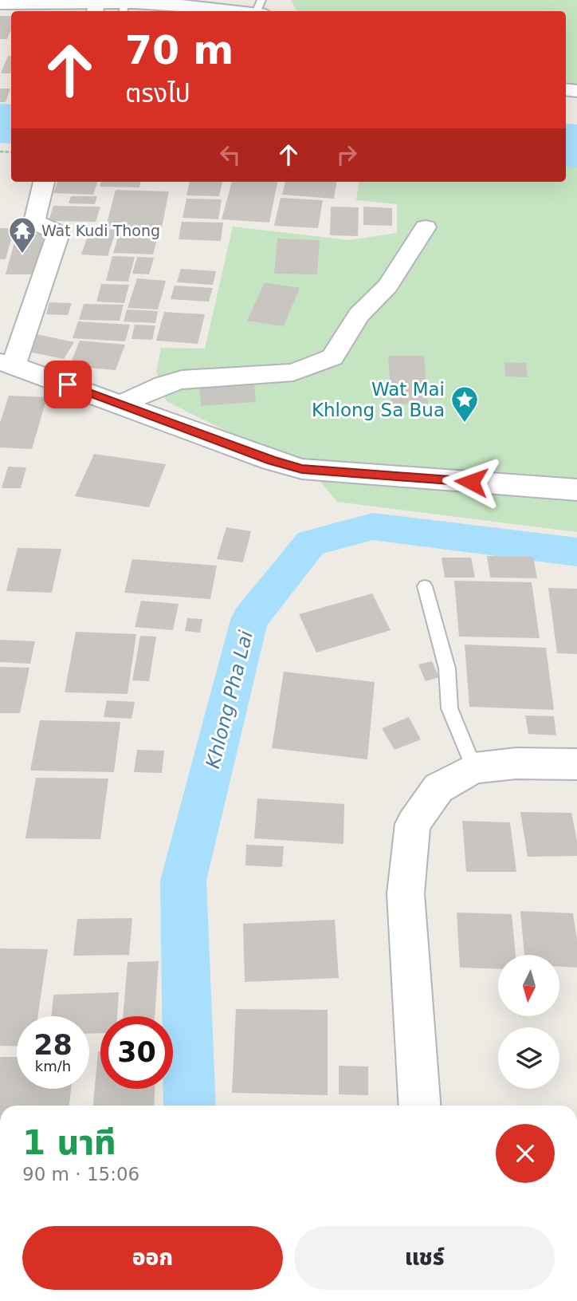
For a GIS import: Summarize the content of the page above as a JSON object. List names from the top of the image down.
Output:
{
  "water": ["Khlong Pha Lai"],
  "places": {
    "temple": ["Wat Kudi Thong"],
    "place": ["Wat Mai Khlong Sa Bua"]
  },
  "north": "bottom",
  "page": {
    "turn": ["70 m", "ตรงไป"],
    "speed": "28 km/h",
    "limit": "30",
    "heading": ["1 นาที", "90 m · 15:06"],
    "buttons": ["ออก", "แชร์"]
  }
}
